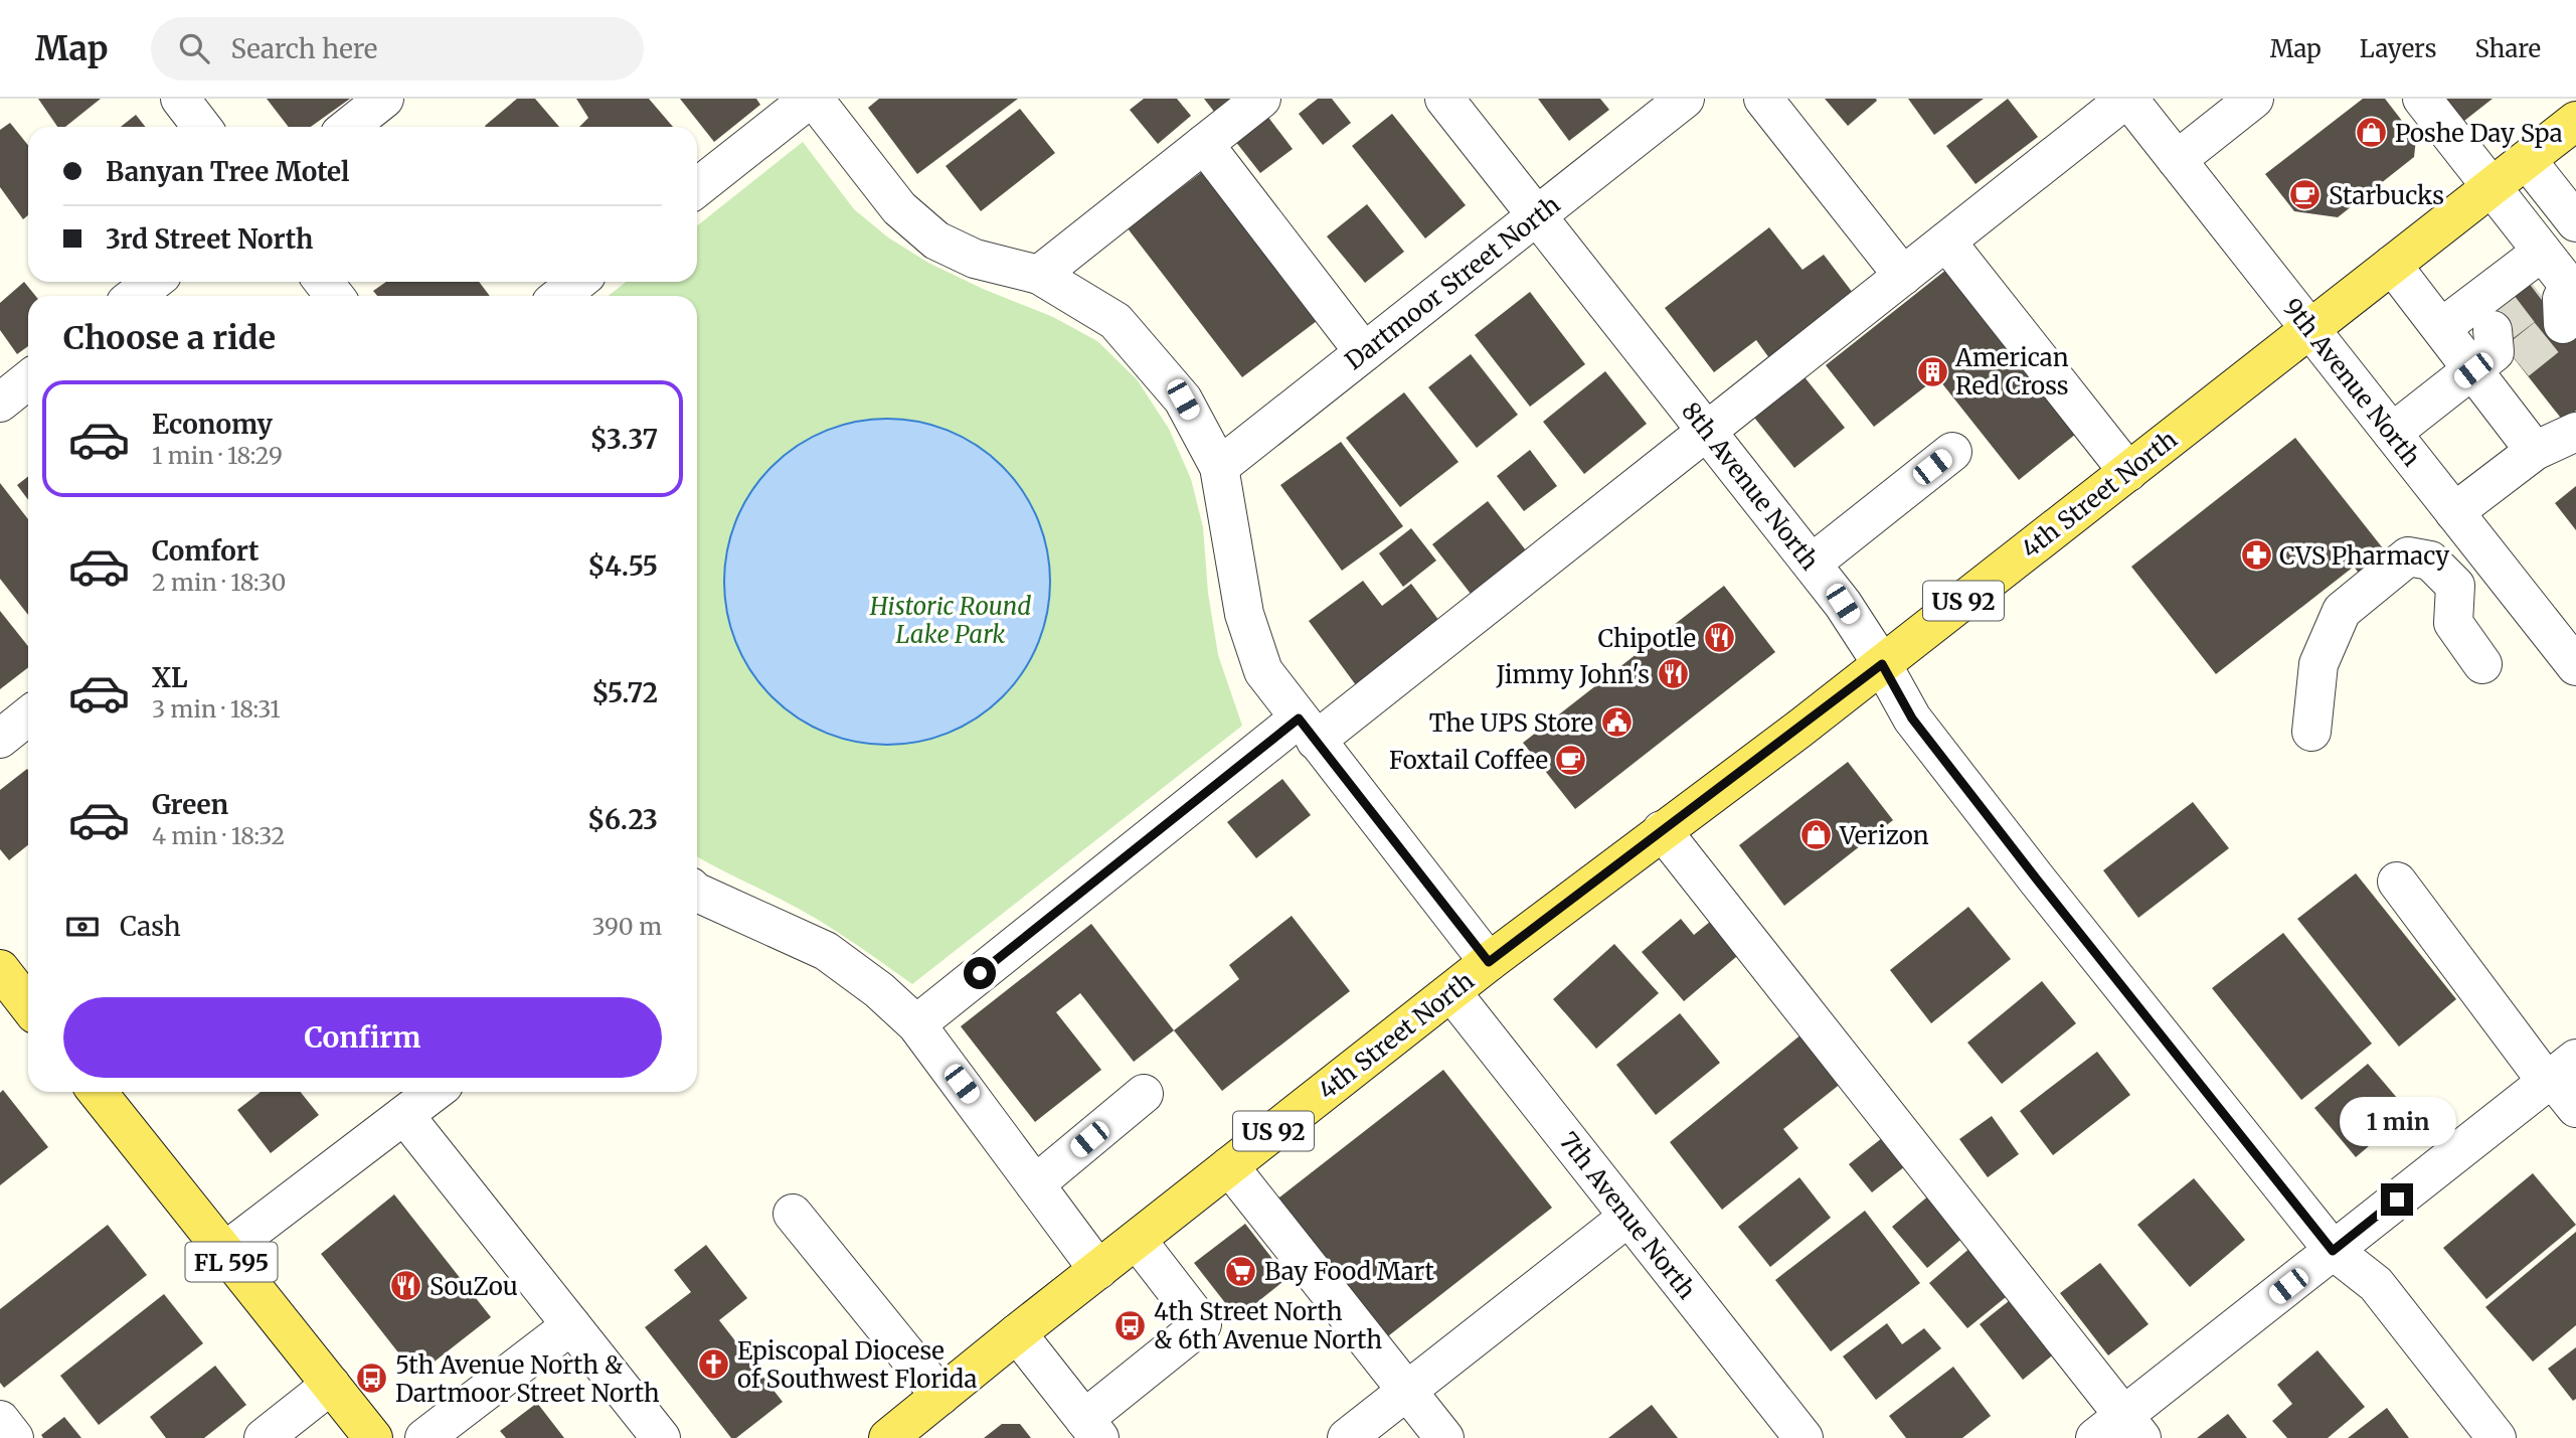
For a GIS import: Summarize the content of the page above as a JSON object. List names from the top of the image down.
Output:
{
  "streets": {
    "main road": ["4th Street North", "US 92", "FL 595"],
    "street": [
      "Dartmoor Street North",
      "9th Avenue North",
      "8th Avenue North",
      "7th Avenue North"
    ]
  },
  "crossings": [
    ["Dartmoor Street North", "8th Avenue North"],
    ["9th Avenue North", "4th Street North"],
    ["8th Avenue North", "4th Street North"],
    ["4th Street North", "7th Avenue North"]
  ],
  "parks": ["Historic Round Lake Park"],
  "places": {
    "shop": ["Poshe Day Spa", "Verizon"],
    "cafe": ["Starbucks", "Foxtail Coffee"],
    "building": ["American Red Cross"],
    "pharmacy": ["CVS Pharmacy"],
    "restaurant": ["Chipotle", "Jimmy John's", "SouZou"],
    "public building": ["The UPS Store"],
    "supermarket": ["Bay Food Mart"],
    "bus stop": ["4th Street North & 6th Avenue North", "5th Avenue North & Dartmoor Street North"],
    "church": ["Episcopal Diocese of Southwest Florida"]
  },
  "page": {
    "header": "Map",
    "search": "Search here",
    "nav": ["Map", "Layers", "Share"],
    "banner": ["Banyan Tree Motel", "3rd Street North"],
    "heading": "Choose a ride",
    "list": [
      {
        "name": "Economy",
        "note": "1 min · 18:29",
        "value": "$3.37"
      },
      {
        "name": "Comfort",
        "note": "2 min · 18:30",
        "value": "$4.55"
      },
      {
        "name": "XL",
        "note": "3 min · 18:31",
        "value": "$5.72"
      },
      {
        "name": "Green",
        "note": "4 min · 18:32",
        "value": "$6.23"
      }
    ],
    "pay": ["Cash", "390 m"],
    "buttons": "Confirm",
    "bubble": "1 min"
  }
}
